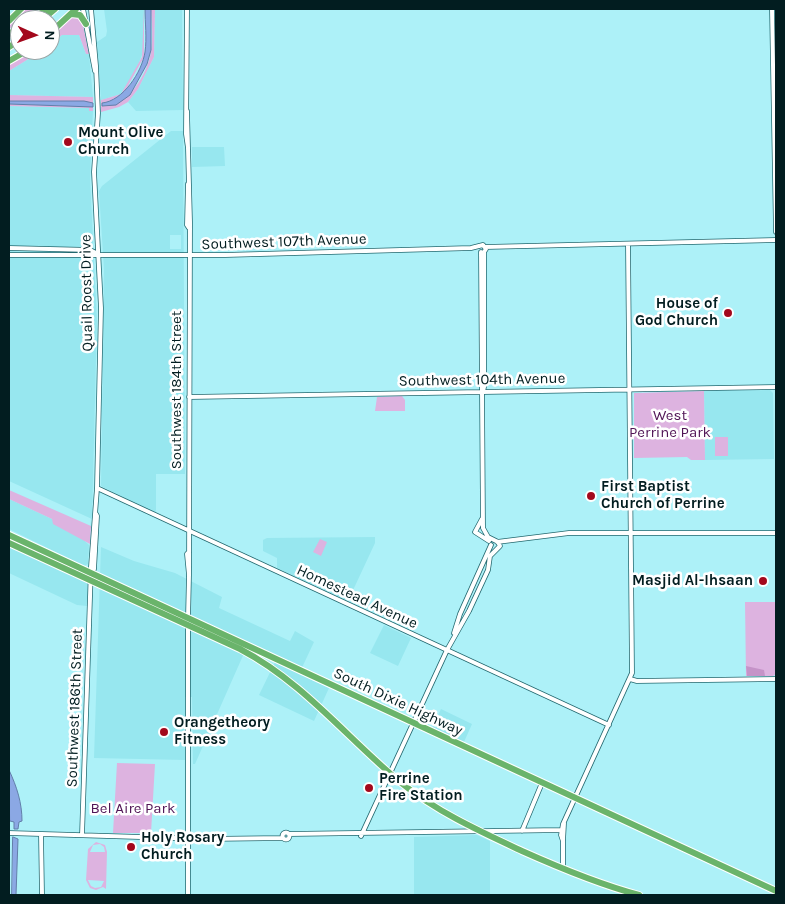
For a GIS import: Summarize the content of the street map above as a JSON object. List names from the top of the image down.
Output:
{
  "streets": {
    "highway": ["South Dixie Highway"],
    "street": [
      "Southwest 107th Avenue",
      "Quail Roost Drive",
      "Southwest 104th Avenue",
      "Southwest 184th Street",
      "Homestead Avenue",
      "Southwest 186th Street"
    ]
  },
  "crossings": [
    ["Southwest 107th Avenue", "Quail Roost Drive"],
    ["Southwest 107th Avenue", "Southwest 184th Street"],
    ["Quail Roost Drive", "Homestead Avenue"],
    ["Quail Roost Drive", "South Dixie Highway"],
    ["Quail Roost Drive", "Southwest 186th Street"],
    ["Southwest 104th Avenue", "Southwest 184th Street"],
    ["Southwest 184th Street", "Homestead Avenue"],
    ["Southwest 184th Street", "South Dixie Highway"],
    ["South Dixie Highway", "Southwest 186th Street"]
  ],
  "parks": ["West Perrine Park", "Bel Aire Park"],
  "places": [
    "Mount Olive Church",
    "House of God Church",
    "First Baptist Church of Perrine",
    "Masjid Al-Ihsaan",
    "Orangetheory Fitness",
    "Perrine Fire Station",
    "Holy Rosary Church"
  ],
  "north": "right"
}
